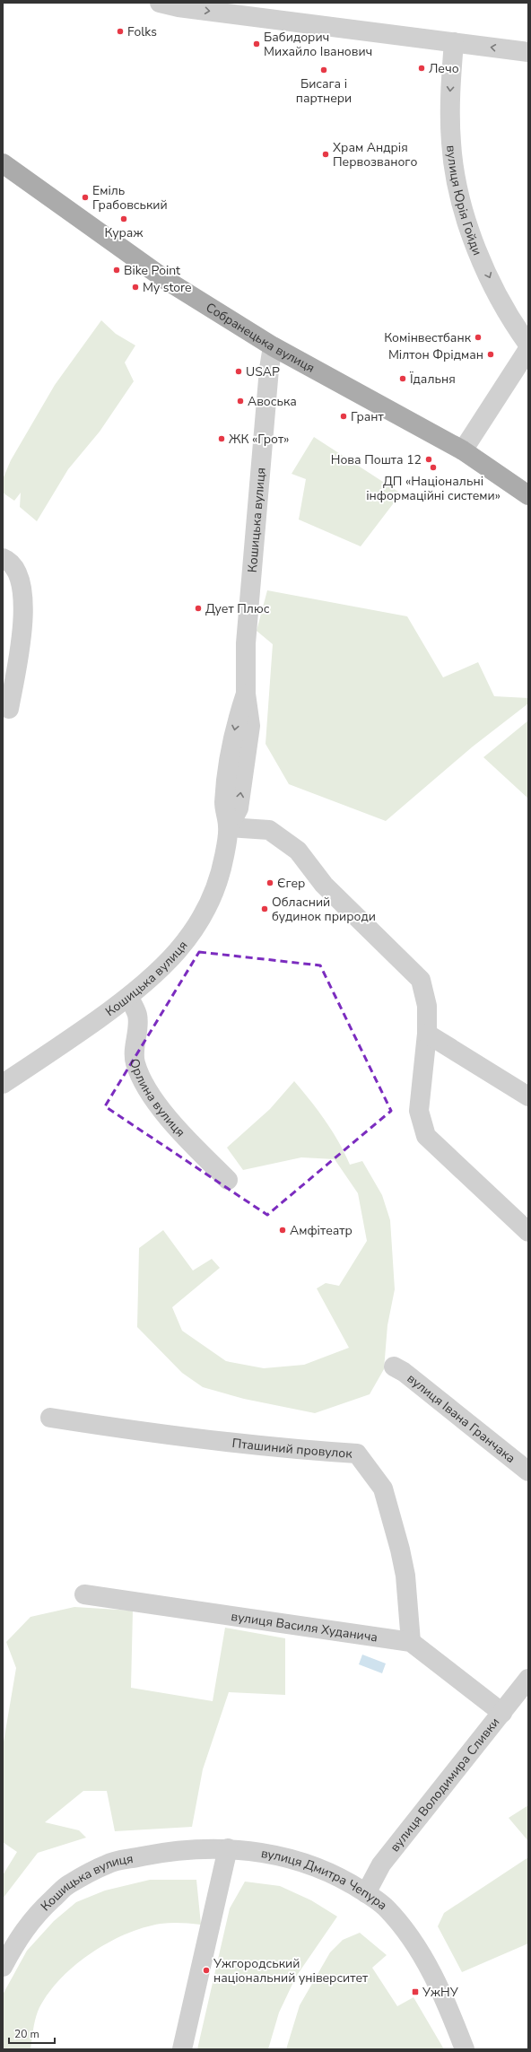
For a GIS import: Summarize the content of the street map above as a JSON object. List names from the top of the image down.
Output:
{
  "streets": {
    "main road": ["Собранецька вулиця"],
    "street": [
      "вулиця Юрія Гойди",
      "Кошицька вулиця",
      "Орлина вулиця",
      "вулиця Івана Гранчака",
      "Пташиний провулок",
      "вулиця Василя Худанича",
      "вулиця Володимира Сливки",
      "вулиця Дмитра Чепура"
    ]
  },
  "crossings": [
    ["Собранецька вулиця", "Кошицька вулиця"],
    ["Кошицька вулиця", "Орлина вулиця"],
    ["Кошицька вулиця", "вулиця Дмитра Чепура"],
    ["Пташиний провулок", "вулиця Василя Худанича"],
    ["вулиця Василя Худанича", "вулиця Володимира Сливки"],
    ["вулиця Володимира Сливки", "вулиця Дмитра Чепура"]
  ],
  "one_way": ["вулиця Юрія Гойди"],
  "places": {
    "other": [
      "Folks",
      "Бабидорич Михайло Іванович",
      "Лечо",
      "Бисага і партнери",
      "Храм Андрія Первозваного",
      "Еміль Грабовський",
      "Кураж",
      "Bike Point",
      "My store",
      "Комінвестбанк",
      "Мілтон Фрідман",
      "USAP",
      "Їдальня",
      "Авоська",
      "Грант",
      "ЖК «Грот»",
      "Нова Пошта 12",
      "ДП «Національні інформаційні системи»",
      "Дует Плюс",
      "Єгер",
      "Обласний будинок природи",
      "Амфітеатр",
      "Ужгородський національний університет"
    ],
    "transit": ["УжНУ"]
  },
  "scale_bar": "20 m"
}
